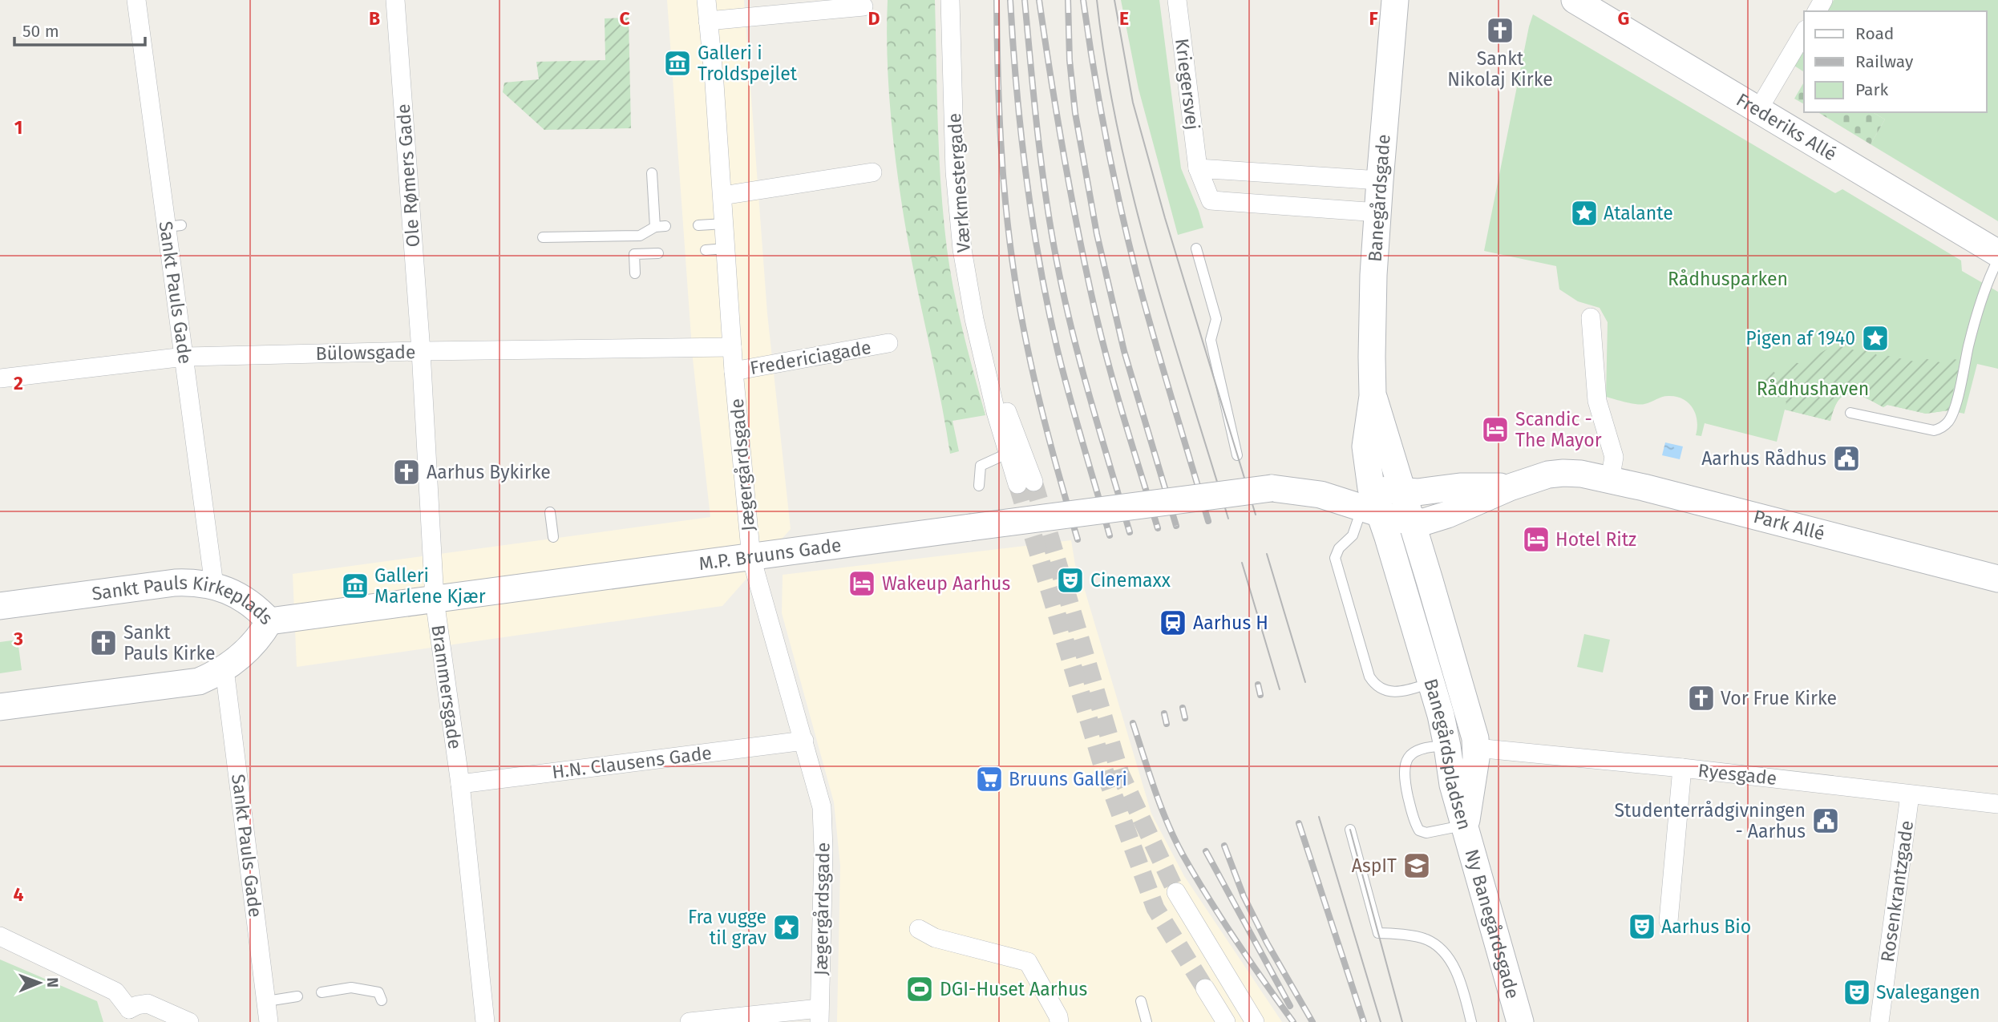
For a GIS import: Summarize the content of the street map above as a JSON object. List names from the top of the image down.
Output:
{
  "streets": {
    "street": [
      "Kriegersvej",
      "Frederiks Allé",
      "Ole Rømers Gade",
      "Værkmestergade",
      "Banegårdsgade",
      "Sankt Pauls Gade",
      "Bülowsgade",
      "Fredericiagade",
      "Jægergårdsgade",
      "Park Allé",
      "M.P. Bruuns Gade",
      "Sankt Pauls Kirkeplads",
      "Brammersgade",
      "Banegårdspladsen",
      "H.N. Clausens Gade",
      "Ryesgade",
      "Rosenkrantzgade",
      "Ny Banegårdsgade"
    ]
  },
  "crossings": [
    ["Kriegersvej", "Banegårdsgade"],
    ["Ole Rømers Gade", "Bülowsgade"],
    ["Ole Rømers Gade", "Brammersgade"],
    ["Banegårdsgade", "M.P. Bruuns Gade"],
    ["Banegårdsgade", "Banegårdspladsen"],
    ["Sankt Pauls Gade", "Bülowsgade"],
    ["Sankt Pauls Gade", "Sankt Pauls Kirkeplads"],
    ["Bülowsgade", "Jægergårdsgade"],
    ["Bülowsgade", "Brammersgade"],
    ["Fredericiagade", "Jægergårdsgade"],
    ["Jægergårdsgade", "M.P. Bruuns Gade"],
    ["Jægergårdsgade", "H.N. Clausens Gade"],
    ["M.P. Bruuns Gade", "Sankt Pauls Kirkeplads"],
    ["M.P. Bruuns Gade", "Brammersgade"],
    ["M.P. Bruuns Gade", "Banegårdspladsen"],
    ["Brammersgade", "H.N. Clausens Gade"],
    ["Banegårdspladsen", "Ryesgade"],
    ["Banegårdspladsen", "Ny Banegårdsgade"],
    ["Ryesgade", "Rosenkrantzgade"]
  ],
  "parks": ["Rådhusparken", "Rådhushaven"],
  "places": {
    "church": [
      "Sankt Nikolaj Kirke",
      "Aarhus Bykirke",
      "Sankt Pauls Kirke",
      "Vor Frue Kirke"
    ],
    "museum": ["Galleri i Troldspejlet", "Galleri Marlene Kjær"],
    "place": ["Atalante", "Pigen af 1940", "Fra vugge til grav"],
    "hotel": ["Scandic - The Mayor", "Hotel Ritz", "Wakeup Aarhus"],
    "public building": ["Aarhus Rådhus", "Studenterrådgivningen - Aarhus"],
    "theatre": ["Cinemaxx", "Aarhus Bio", "Svalegangen"],
    "station": ["Aarhus H"],
    "supermarket": ["Bruuns Galleri"],
    "school or university": ["AspIT"],
    "sports": ["DGI-Huset Aarhus"]
  },
  "legend": ["Road", "Railway", "Park"],
  "scale_bar": "50 m",
  "north": "right",
  "grid": {
    "columns": [
      "B",
      "C",
      "D",
      "E",
      "F",
      "G"
    ],
    "rows": [
      "1",
      "2",
      "3",
      "4"
    ]
  }
}
